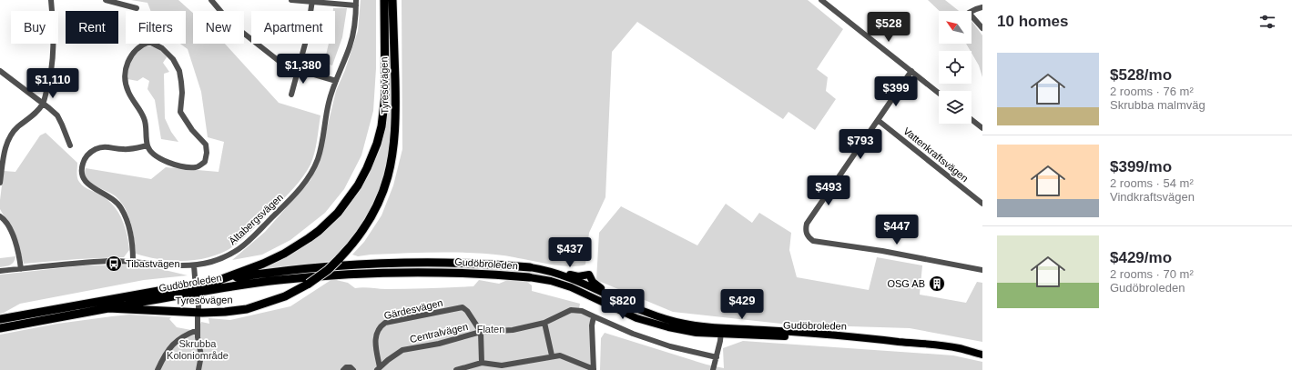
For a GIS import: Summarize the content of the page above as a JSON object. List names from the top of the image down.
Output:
{
  "streets": {
    "highway": ["Tyresövägen", "Gudöbroleden"],
    "street": [
      "Vattenkraftsvägen",
      "Ältabergsvägen",
      "Gärdesvägen",
      "Centralvägen"
    ]
  },
  "crossings": [
    ["Tyresövägen", "Gudöbroleden"],
    ["Gärdesvägen", "Centralvägen"]
  ],
  "parks": ["Flaten", "Skrubba Koloniområde"],
  "places": {
    "bus stop": ["Tibastvägen"],
    "building": ["OSG AB"]
  },
  "north": "top left",
  "page": {
    "heading": "10 homes",
    "chip": [
      "Buy",
      "Rent",
      "Filters",
      "New",
      "Apartment"
    ],
    "price": [
      "$528",
      "$1,380",
      "$1,110",
      "$399",
      "$793",
      "$493",
      "$447",
      "$437",
      "$820",
      "$429"
    ],
    "list": [
      {
        "name": "$528/mo",
        "note": "2 rooms · 76 m² · Skrubba malmväg"
      },
      {
        "name": "$399/mo",
        "note": "2 rooms · 54 m² · Vindkraftsvägen"
      },
      {
        "name": "$429/mo",
        "note": "2 rooms · 70 m² · Gudöbroleden"
      }
    ]
  }
}
